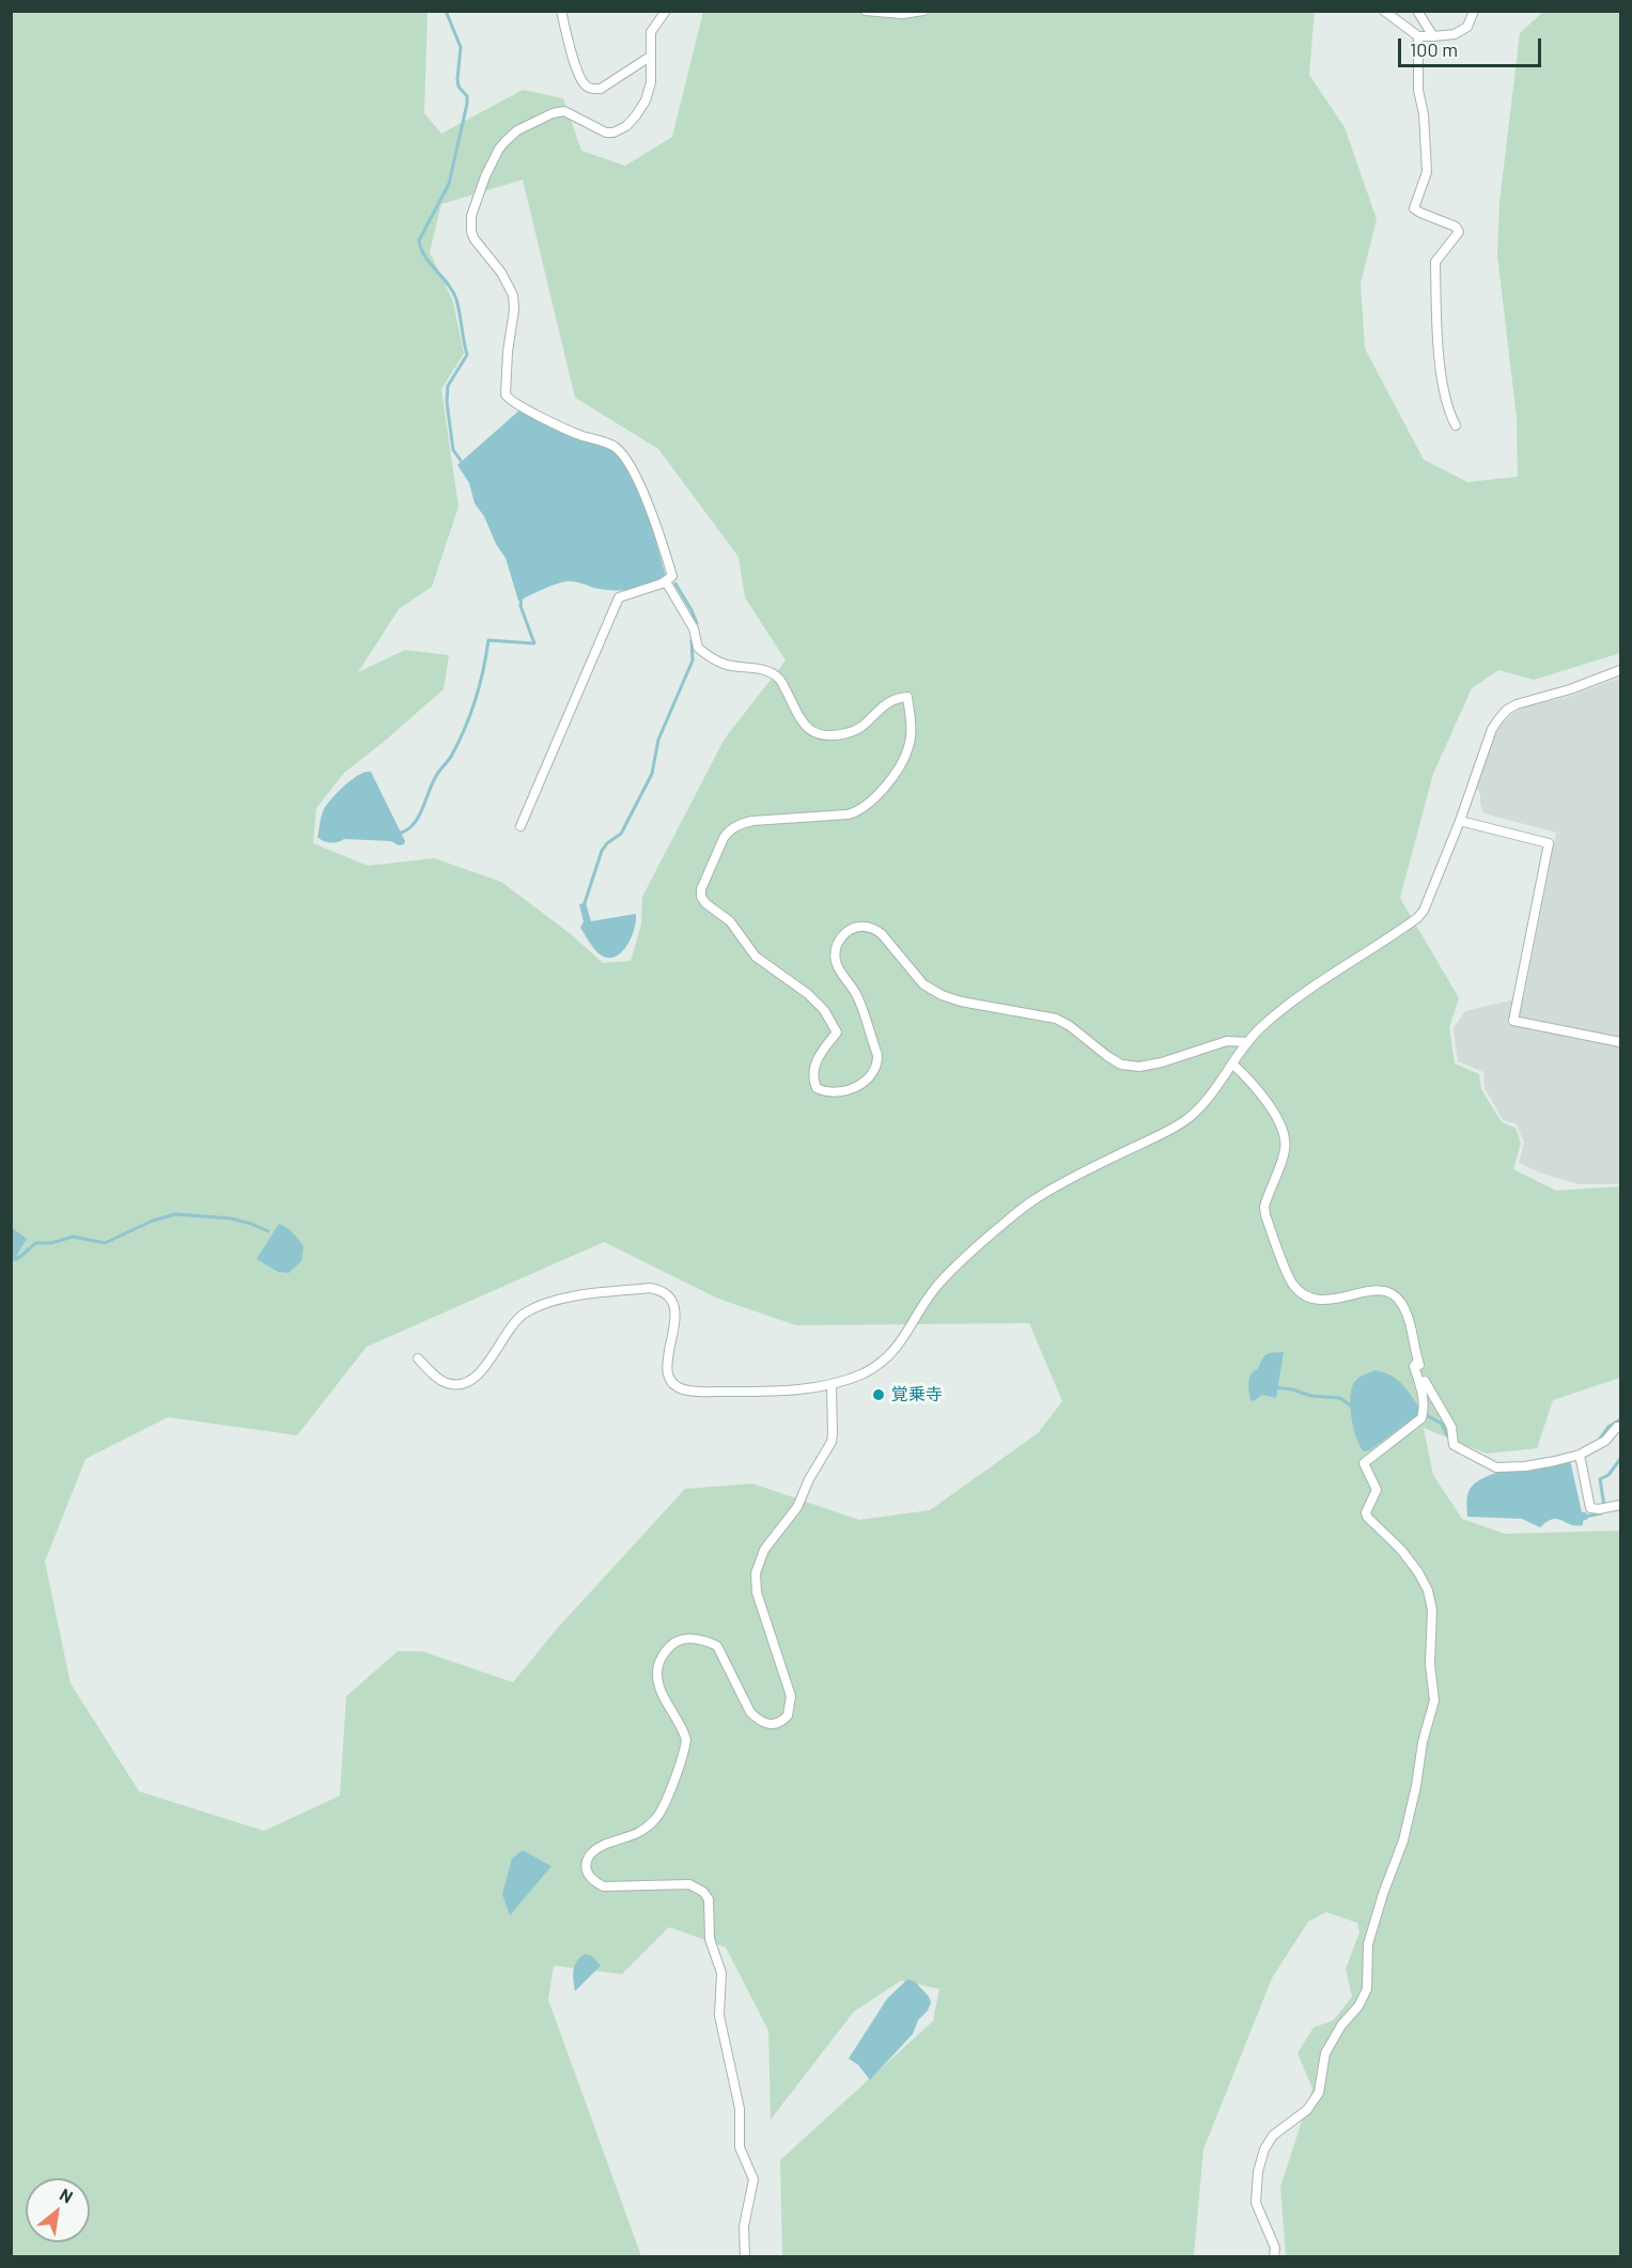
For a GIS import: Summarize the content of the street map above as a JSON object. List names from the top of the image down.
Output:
{
  "places": ["覚乗寺"],
  "scale_bar": "100 m",
  "north": "top right"
}
